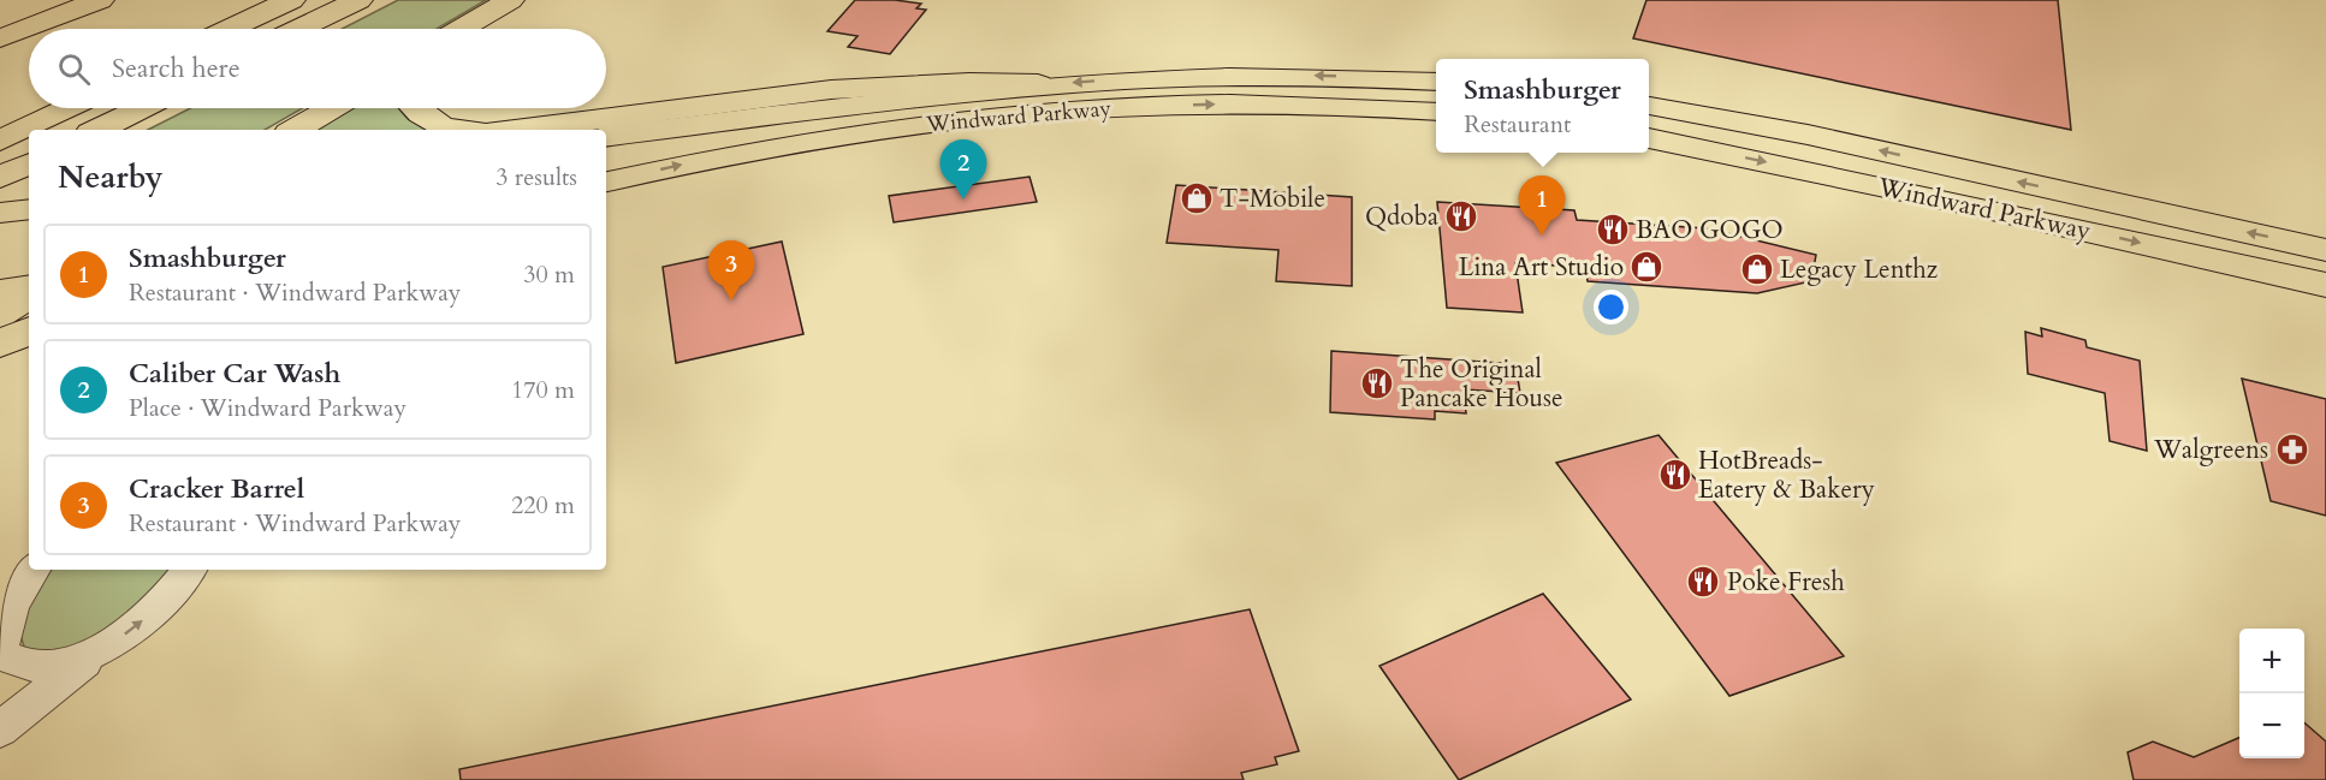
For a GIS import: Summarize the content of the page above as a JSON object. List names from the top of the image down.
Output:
{
  "streets": {
    "main road": ["Windward Parkway"]
  },
  "places": {
    "shop": ["T-Mobile", "Lina Art Studio", "Legacy Lenthz"],
    "restaurant": [
      "Qdoba",
      "BAO GOGO",
      "The Original Pancake House",
      "HotBreads- Eatery & Bakery",
      "Poke Fresh"
    ],
    "pharmacy": ["Walgreens"]
  },
  "page": {
    "search": "Search here",
    "popup": ["Smashburger", "Restaurant"],
    "heading": ["Nearby", "3 results"],
    "pins": ["2", "1", "3"],
    "list": [
      {
        "mark": "1",
        "name": "Smashburger",
        "note": "Restaurant · Windward Parkway",
        "value": "30 m"
      },
      {
        "mark": "2",
        "name": "Caliber Car Wash",
        "note": "Place · Windward Parkway",
        "value": "170 m"
      },
      {
        "mark": "3",
        "name": "Cracker Barrel",
        "note": "Restaurant · Windward Parkway",
        "value": "220 m"
      }
    ],
    "map_buttons": ["+", "−"]
  }
}
